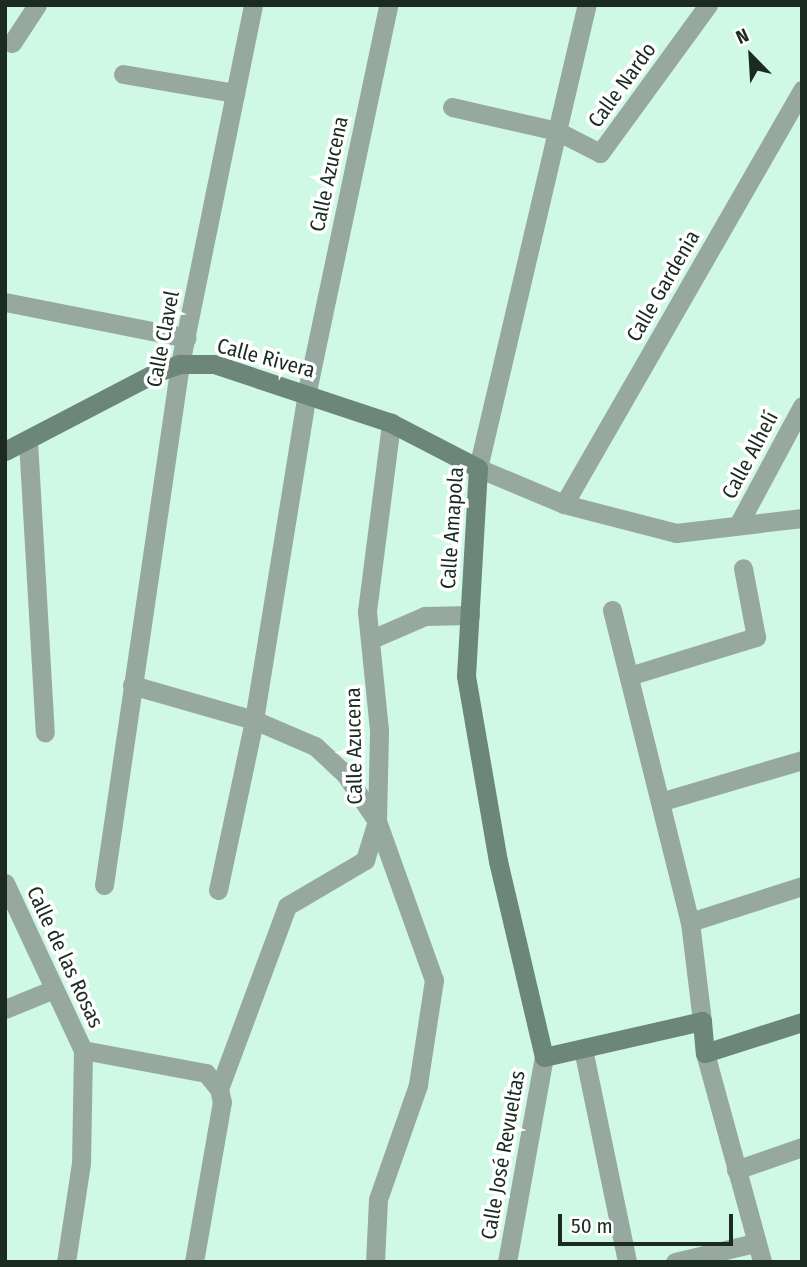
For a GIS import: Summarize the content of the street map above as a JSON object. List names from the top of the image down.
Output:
{
  "streets": {
    "main road": ["Calle Rivera", "Calle Amapola"],
    "street": [
      "Calle Nardo",
      "Calle Azucena",
      "Calle Gardenia",
      "Calle Clavel",
      "Calle Alhelí",
      "Calle de las Rosas",
      "Calle José Revueltas"
    ]
  },
  "crossings": [
    ["Calle Nardo", "Calle Amapola"],
    ["Calle Azucena", "Calle Rivera"],
    ["Calle Clavel", "Calle Rivera"],
    ["Calle Rivera", "Calle Amapola"],
    ["Calle Amapola", "Calle José Revueltas"]
  ],
  "scale_bar": "50 m",
  "north": "top left"
}
